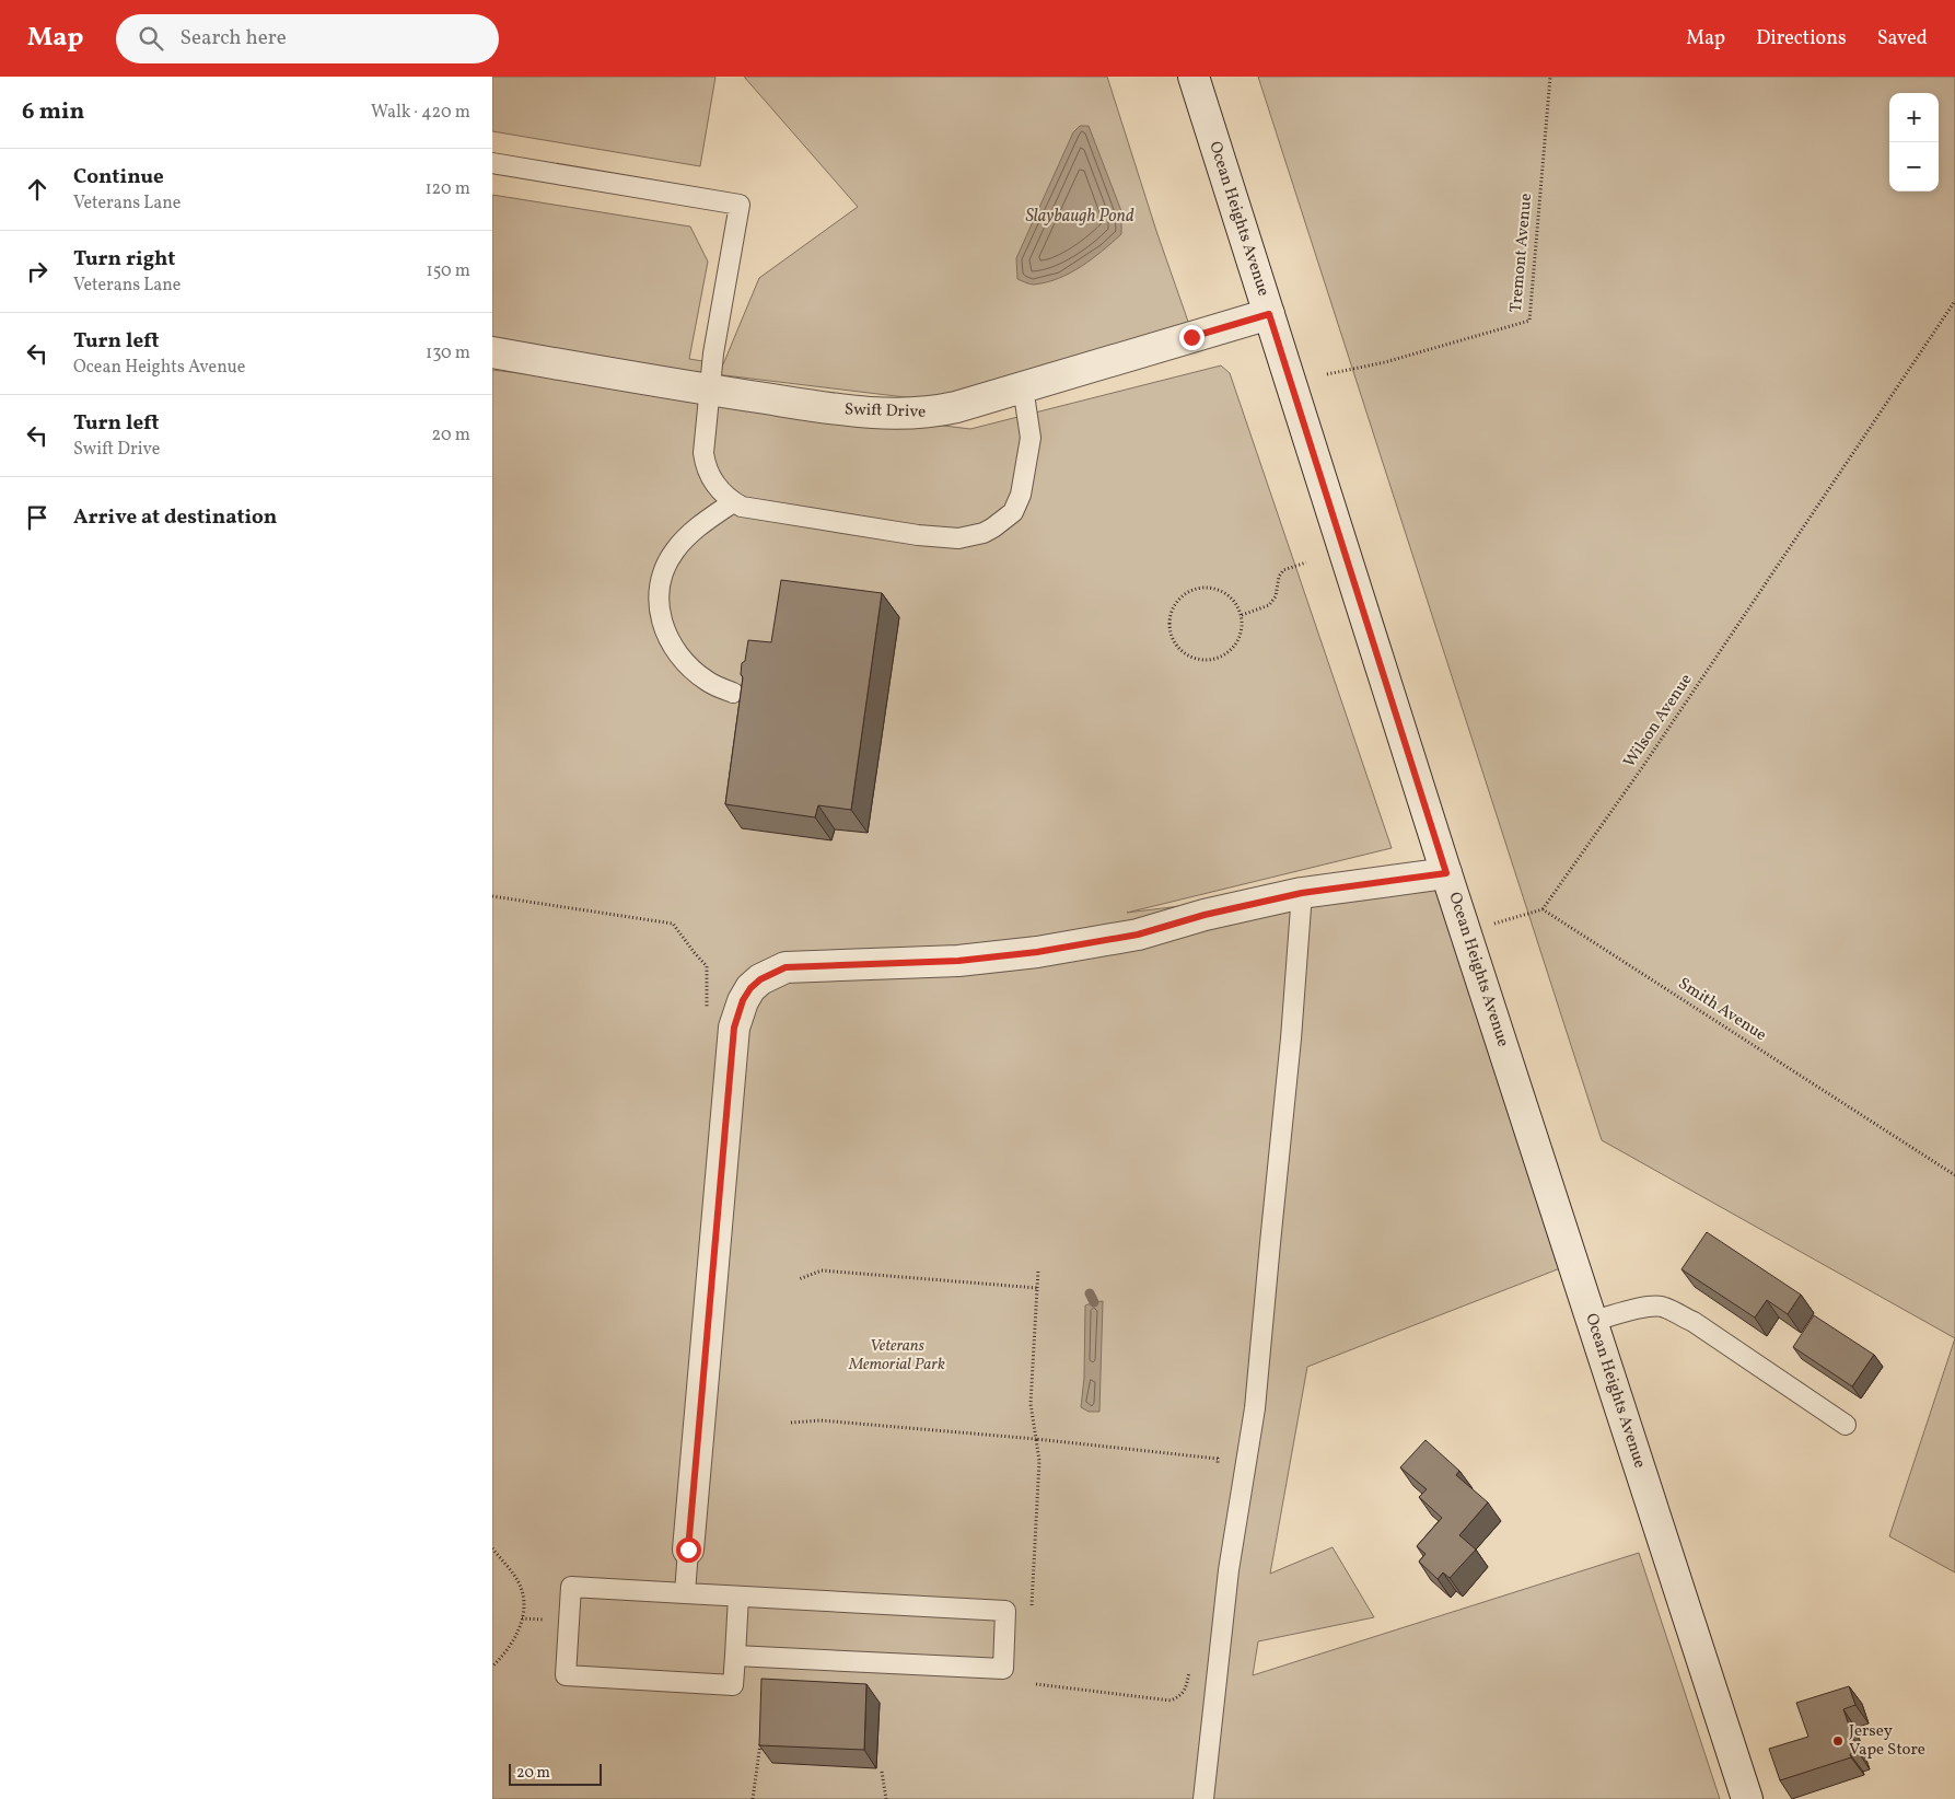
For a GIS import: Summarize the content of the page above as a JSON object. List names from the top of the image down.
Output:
{
  "streets": {
    "street": ["Ocean Heights Avenue", "Swift Drive"],
    "path": ["Tremont Avenue", "Wilson Avenue", "Smith Avenue"]
  },
  "crossings": [
    ["Ocean Heights Avenue", "Swift Drive"],
    ["Wilson Avenue", "Smith Avenue"]
  ],
  "water": ["Slaybaugh Pond"],
  "parks": ["Veterans Memorial Park"],
  "places": ["Jersey Vape Store"],
  "scale_bar": "20 m",
  "page": {
    "header": "Map",
    "search": "Search here",
    "nav": ["Map", "Directions", "Saved"],
    "heading": ["6 min", "Walk · 420 m"],
    "map_buttons": ["+", "−"],
    "list": [
      ["Continue", "Veterans Lane", "120 m"],
      ["Turn right", "Veterans Lane", "150 m"],
      ["Turn left", "Ocean Heights Avenue", "130 m"],
      ["Turn left", "Swift Drive", "20 m"],
      "Arrive at destination"
    ],
    "scale": "20 m"
  }
}
